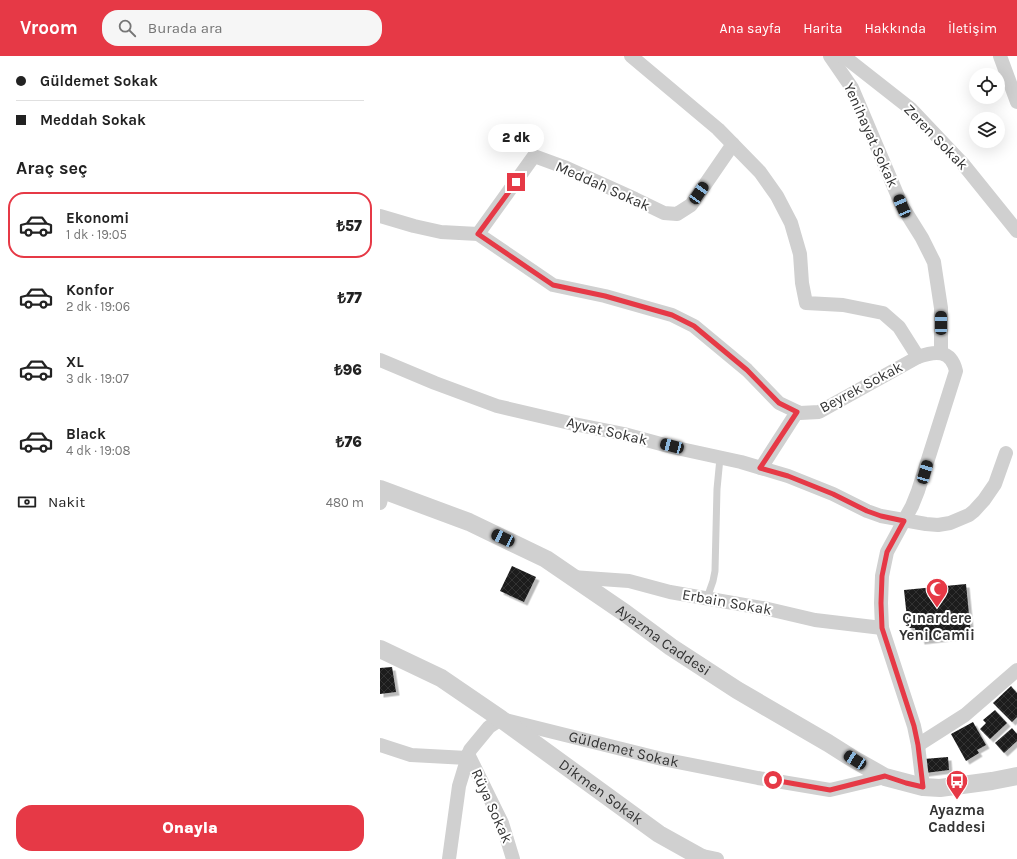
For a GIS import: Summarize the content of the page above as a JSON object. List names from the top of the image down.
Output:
{
  "streets": {
    "street": [
      "Yenihayat Sokak",
      "Zeren Sokak",
      "Meddah Sokak",
      "Beyrek Sokak",
      "Ayvat Sokak",
      "Erbain Sokak",
      "Ayazma Caddesi",
      "Güldemet Sokak",
      "Dikmen Sokak",
      "Rüya Sokak"
    ]
  },
  "crossings": [
    ["Yenihayat Sokak", "Beyrek Sokak"],
    ["Meddah Sokak", "Beyrek Sokak"],
    ["Erbain Sokak", "Ayazma Caddesi"],
    ["Ayazma Caddesi", "Güldemet Sokak"],
    ["Güldemet Sokak", "Dikmen Sokak"]
  ],
  "places": {
    "mosque": ["Çınardere Yeni Camii"],
    "bus stop": ["Ayazma Caddesi"]
  },
  "page": {
    "header": "Vroom",
    "search": "Burada ara",
    "nav": [
      "Ana sayfa",
      "Harita",
      "Hakkında",
      "İletişim"
    ],
    "banner": ["Güldemet Sokak", "Meddah Sokak"],
    "bubble": "2 dk",
    "heading": "Araç seç",
    "list": [
      {
        "name": "Ekonomi",
        "note": "1 dk · 19:05",
        "value": "₺57"
      },
      {
        "name": "Konfor",
        "note": "2 dk · 19:06",
        "value": "₺77"
      },
      {
        "name": "XL",
        "note": "3 dk · 19:07",
        "value": "₺96"
      },
      {
        "name": "Black",
        "note": "4 dk · 19:08",
        "value": "₺76"
      }
    ],
    "pay": ["Nakit", "480 m"],
    "buttons": "Onayla"
  }
}
